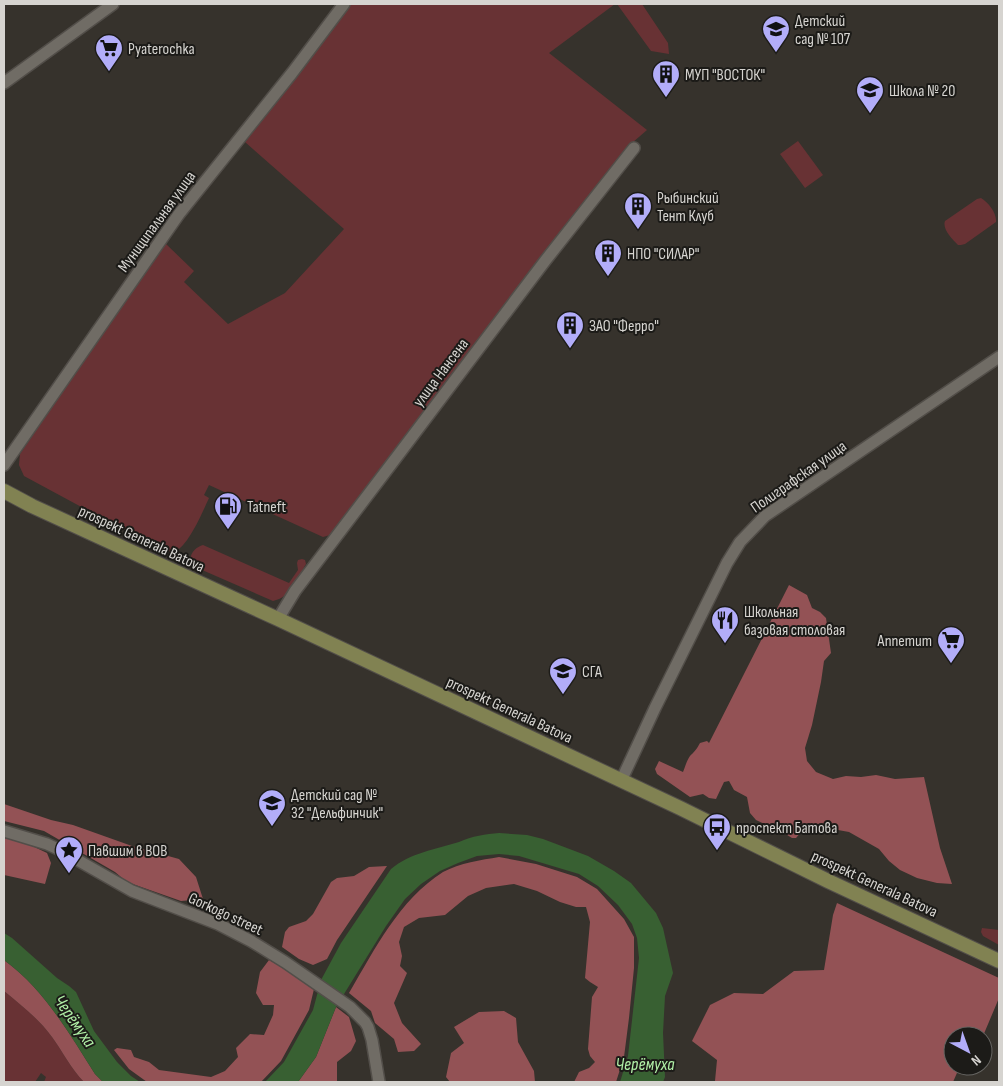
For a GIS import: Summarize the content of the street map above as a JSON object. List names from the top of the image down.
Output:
{
  "streets": {
    "main road": ["prospekt Generala Batova"],
    "street": [
      "Муниципальная улица",
      "улица Нансена",
      "Полиграфская улица",
      "Gorkogo street"
    ]
  },
  "crossings": [
    ["улица Нансена", "prospekt Generala Batova"],
    ["Полиграфская улица", "prospekt Generala Batova"]
  ],
  "water": ["Черёмуха"],
  "places": {
    "school or university": [
      "Детский сад № 107",
      "Школа № 20",
      "СГА",
      "Детский сад № 32 \"Дельфинчик\""
    ],
    "supermarket": ["Pyaterochka", "Аппетит"],
    "building": [
      "МУП \"ВОСТОК\"",
      "Рыбинский Тент Клуб",
      "НПО \"СИЛАР\"",
      "ЗАО \"Ферро\""
    ],
    "fuel station": ["Tatneft"],
    "restaurant": ["Школьная базовая столовая"],
    "bus stop": ["проспект Батова"],
    "place": ["Павшим в ВОВ"]
  },
  "north": "bottom right"
}
